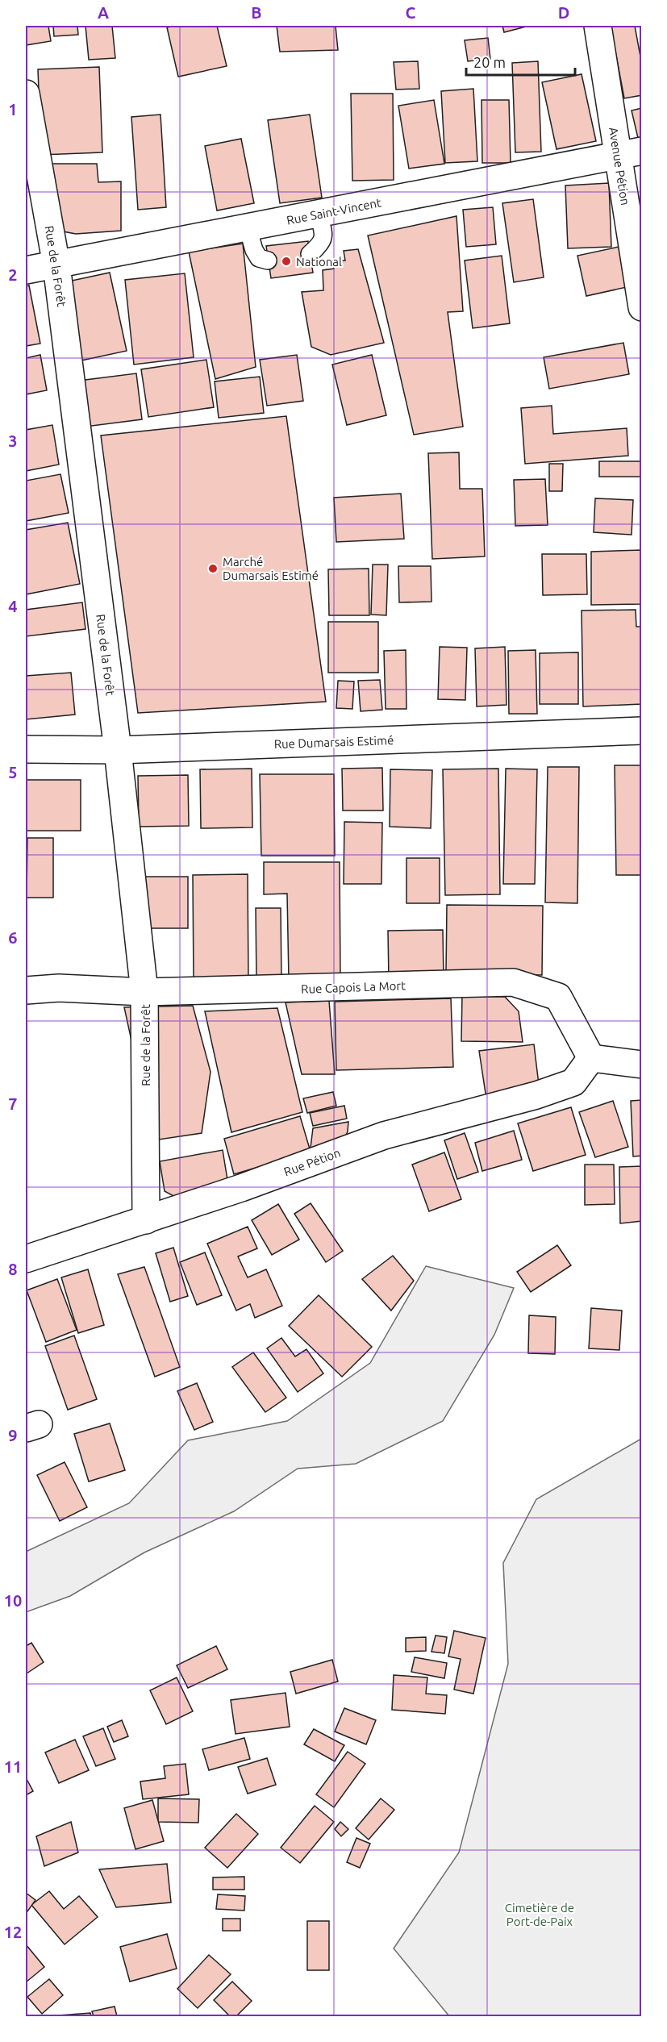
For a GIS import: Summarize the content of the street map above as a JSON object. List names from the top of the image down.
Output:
{
  "streets": {
    "street": [
      "Avenue Pétion",
      "Rue Saint-Vincent",
      "Rue de la Forêt",
      "Rue Dumarsais Estimé",
      "Rue Capois La Mort",
      "Rue Pétion"
    ]
  },
  "crossings": [
    ["Avenue Pétion", "Rue Saint-Vincent"],
    ["Rue Saint-Vincent", "Rue de la Forêt"],
    ["Rue de la Forêt", "Rue Dumarsais Estimé"],
    ["Rue de la Forêt", "Rue Capois La Mort"],
    ["Rue de la Forêt", "Rue Pétion"],
    ["Rue Capois La Mort", "Rue Pétion"]
  ],
  "parks": ["Cimetière de Port-de-Paix"],
  "places": ["National", "Marché Dumarsais Estimé"],
  "scale_bar": "20 m",
  "grid": {
    "columns": [
      "A",
      "B",
      "C",
      "D"
    ],
    "rows": [
      "1",
      "2",
      "3",
      "4",
      "5",
      "6",
      "7",
      "8",
      "9",
      "10",
      "11",
      "12"
    ]
  }
}
